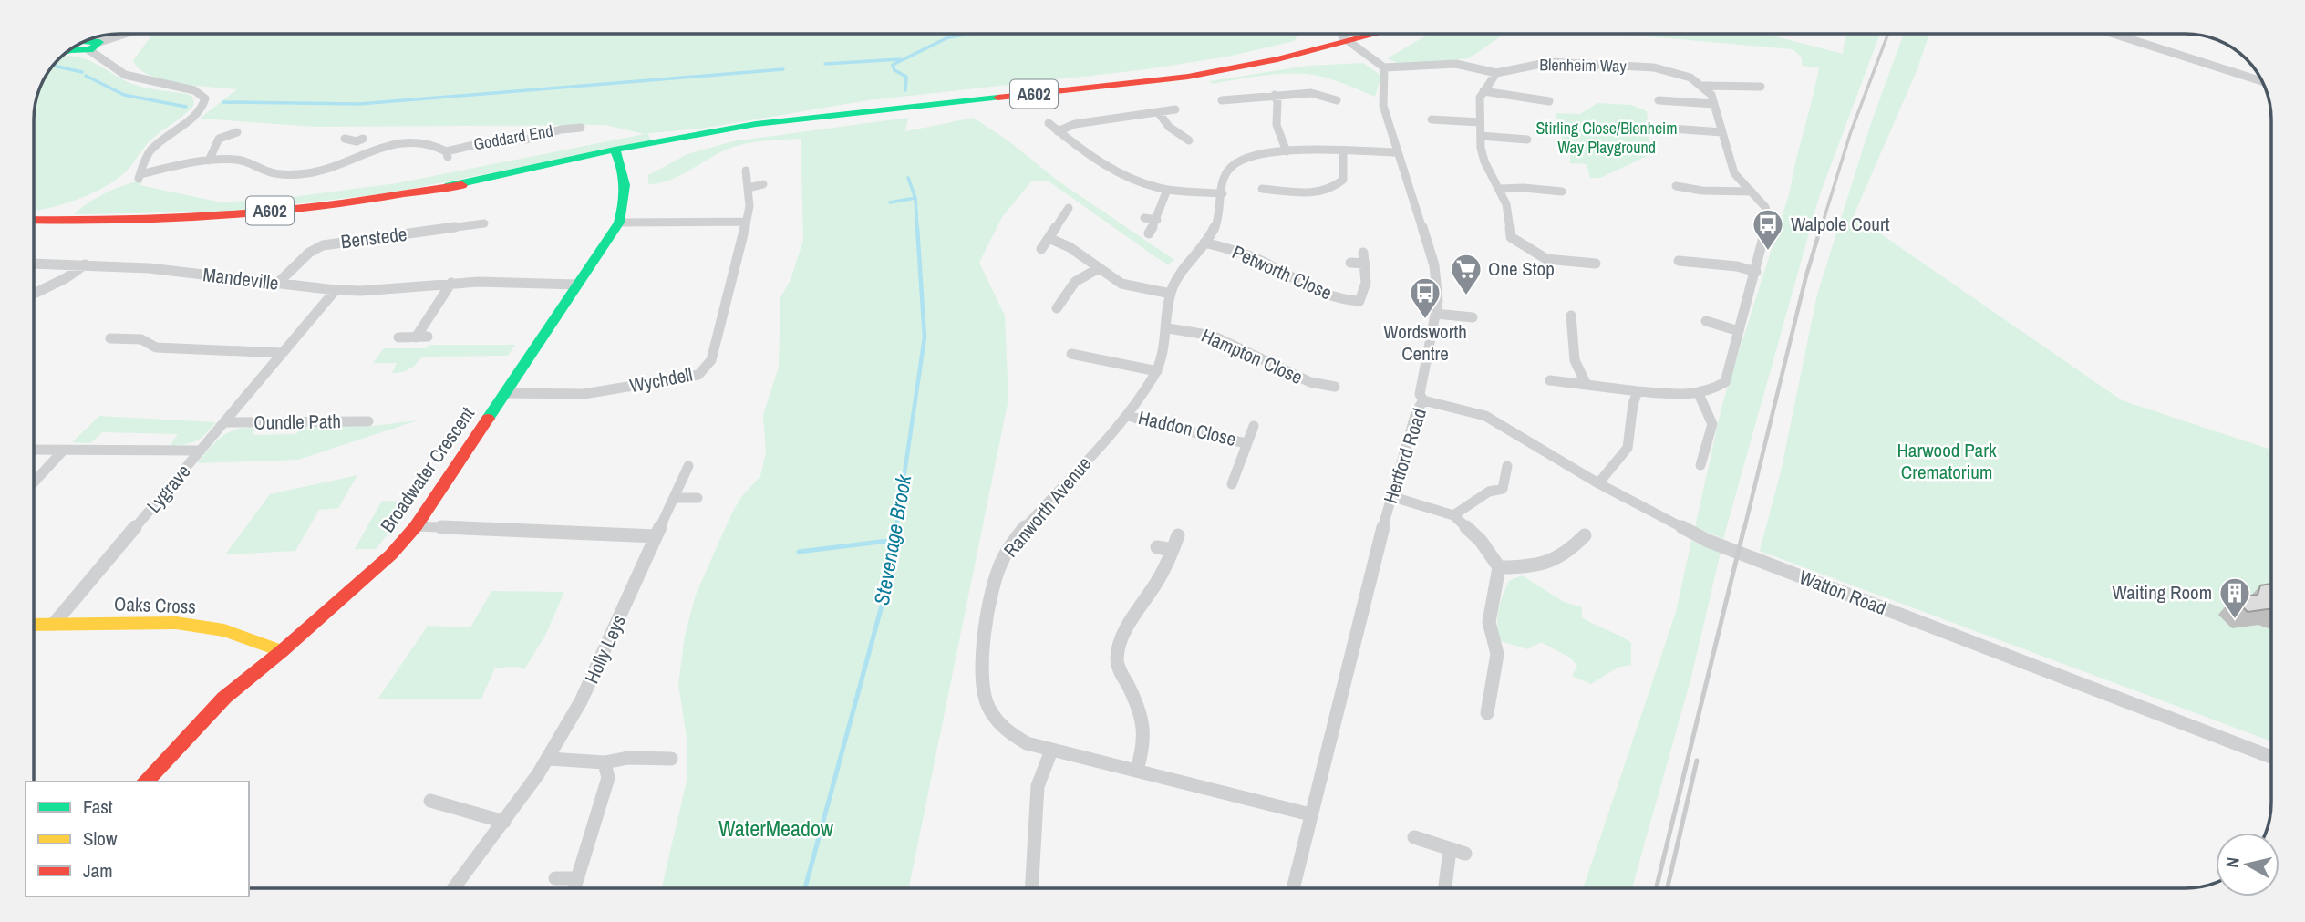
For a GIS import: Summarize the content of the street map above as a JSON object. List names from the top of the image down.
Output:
{
  "streets": {
    "main road": ["A602", "Broadwater Crescent", "Oaks Cross"],
    "street": [
      "Blenheim Way",
      "Goddard End",
      "Benstede",
      "Petworth Close",
      "Mandeville",
      "Hampton Close",
      "Wychdell",
      "Oundle Path",
      "Haddon Close",
      "Hertford Road",
      "Lygrave",
      "Ranworth Avenue",
      "Watton Road",
      "Holly Leys"
    ]
  },
  "crossings": [
    ["Blenheim Way", "Hertford Road"],
    ["A602", "Broadwater Crescent"],
    ["Benstede", "Mandeville"],
    ["Petworth Close", "Ranworth Avenue"],
    ["Mandeville", "Broadwater Crescent"],
    ["Mandeville", "Lygrave"],
    ["Hampton Close", "Ranworth Avenue"],
    ["Wychdell", "Broadwater Crescent"],
    ["Oundle Path", "Lygrave"],
    ["Haddon Close", "Ranworth Avenue"],
    ["Hertford Road", "Ranworth Avenue"],
    ["Hertford Road", "Watton Road"],
    ["Broadwater Crescent", "Oaks Cross"],
    ["Lygrave", "Oaks Cross"]
  ],
  "water": ["Stevenage Brook"],
  "parks": ["Stirling Close/Blenheim Way Playground", "Harwood Park Crematorium", "WaterMeadow"],
  "places": {
    "bus stop": ["Walpole Court", "Wordsworth Centre"],
    "supermarket": ["One Stop"],
    "building": ["Waiting Room"]
  },
  "legend": ["Fast", "Slow", "Jam"],
  "north": "left"
}
